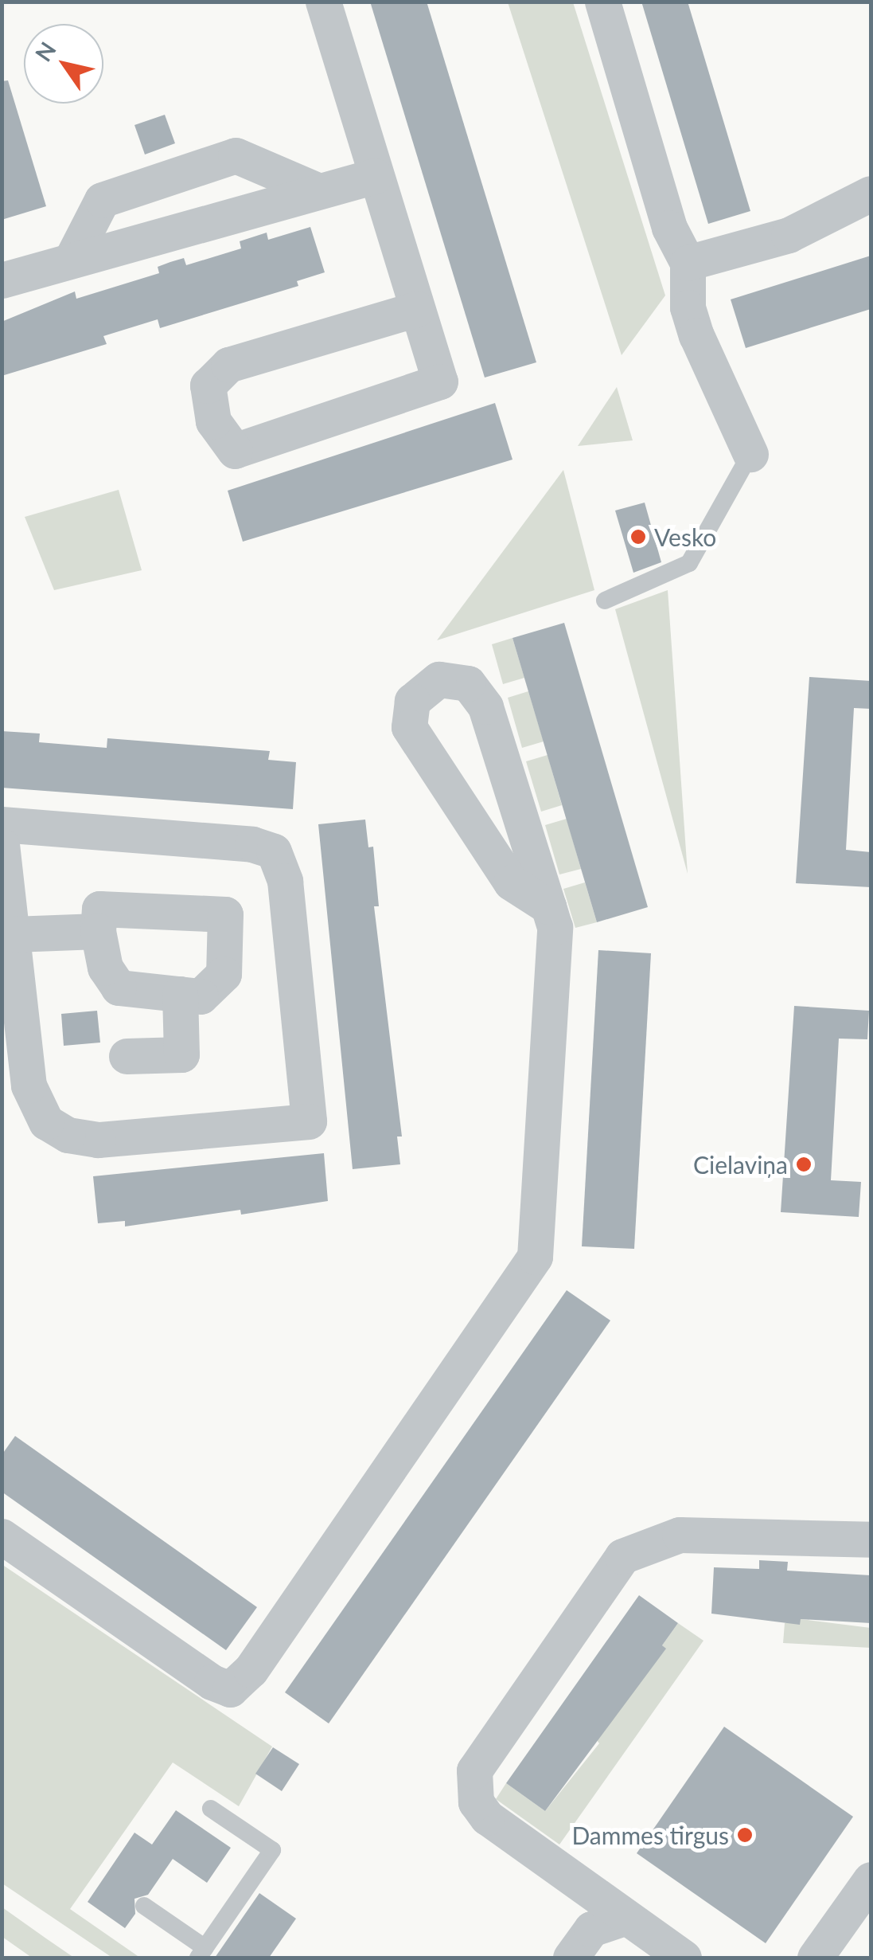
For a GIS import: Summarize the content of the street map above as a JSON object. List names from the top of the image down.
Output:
{
  "places": ["Vesko", "Cielaviņa", "Dammes tirgus"],
  "north": "top left"
}
